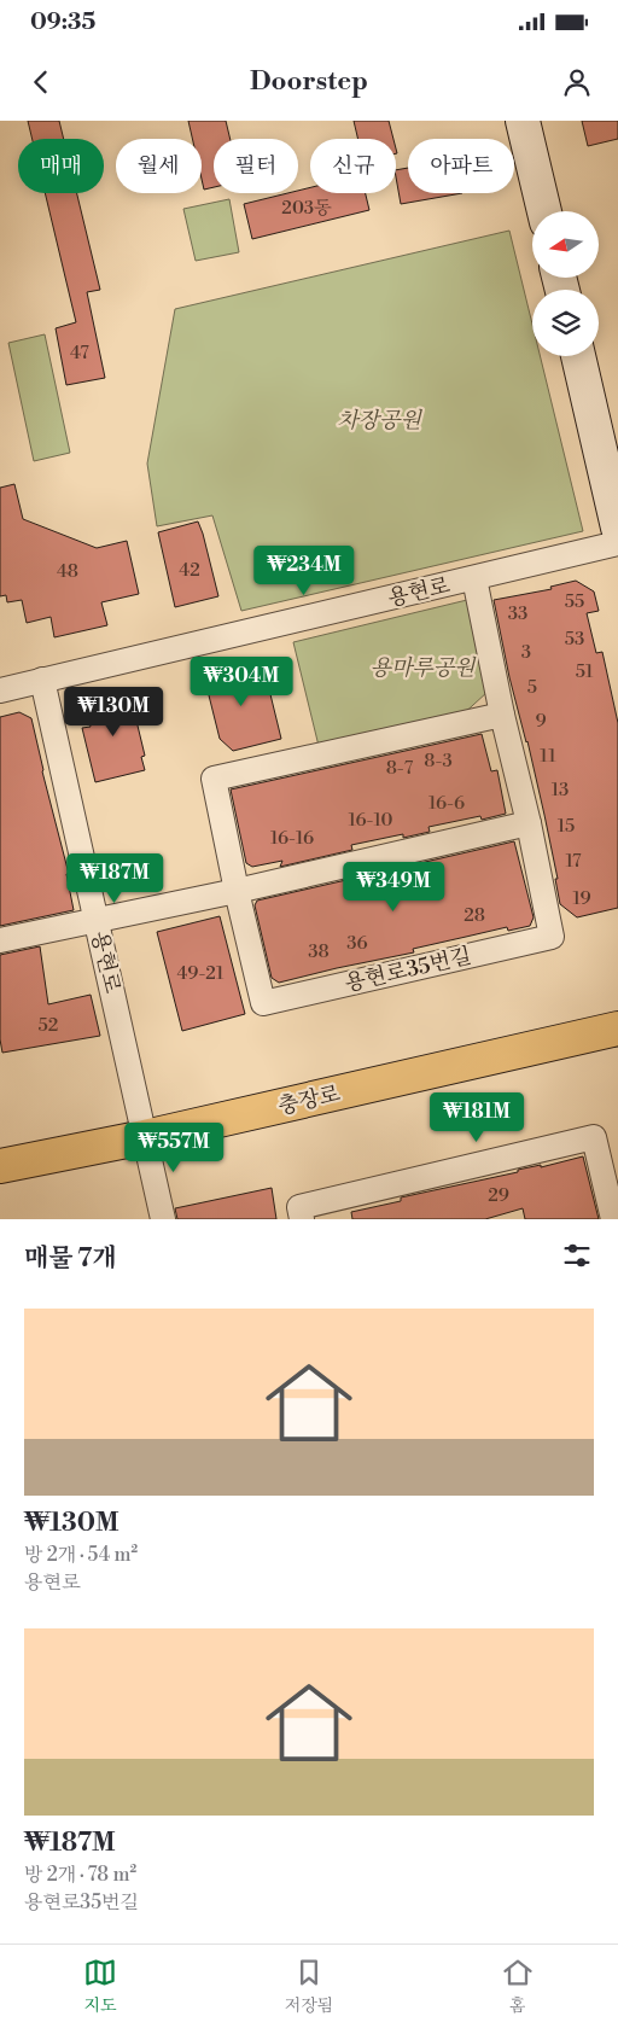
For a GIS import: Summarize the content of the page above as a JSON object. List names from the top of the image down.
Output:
{
  "streets": {
    "main road": ["충장로"],
    "street": ["용현로", "용현로35번길"]
  },
  "crossings": [
    ["용현로", "용현로35번길"],
    ["용현로", "충장로"]
  ],
  "parks": ["차장공원", "용마루공원"],
  "house_numbers": [
    "203동",
    "47",
    "42",
    "48",
    "55",
    "33",
    "53",
    "3",
    "51",
    "5",
    "9",
    "11",
    "8-3",
    "8-7",
    "13",
    "16-6",
    "16-10",
    "15",
    "16-16",
    "17",
    "19",
    "28",
    "36",
    "38",
    "49-21",
    "52",
    "29"
  ],
  "north": "left",
  "page": {
    "status": "09:35",
    "header": "Doorstep",
    "chip": [
      "매매",
      "월세",
      "필터",
      "신규",
      "아파트"
    ],
    "price": [
      "₩234M",
      "₩304M",
      "₩130M",
      "₩187M",
      "₩349M",
      "₩181M",
      "₩557M"
    ],
    "heading": "매물 7개",
    "list": [
      {
        "name": "₩130M",
        "note": "방 2개 · 54 m² · 용현로"
      },
      {
        "name": "₩187M",
        "note": "방 2개 · 78 m² · 용현로35번길"
      }
    ],
    "tabs": ["지도", "저장됨", "홈"]
  }
}
